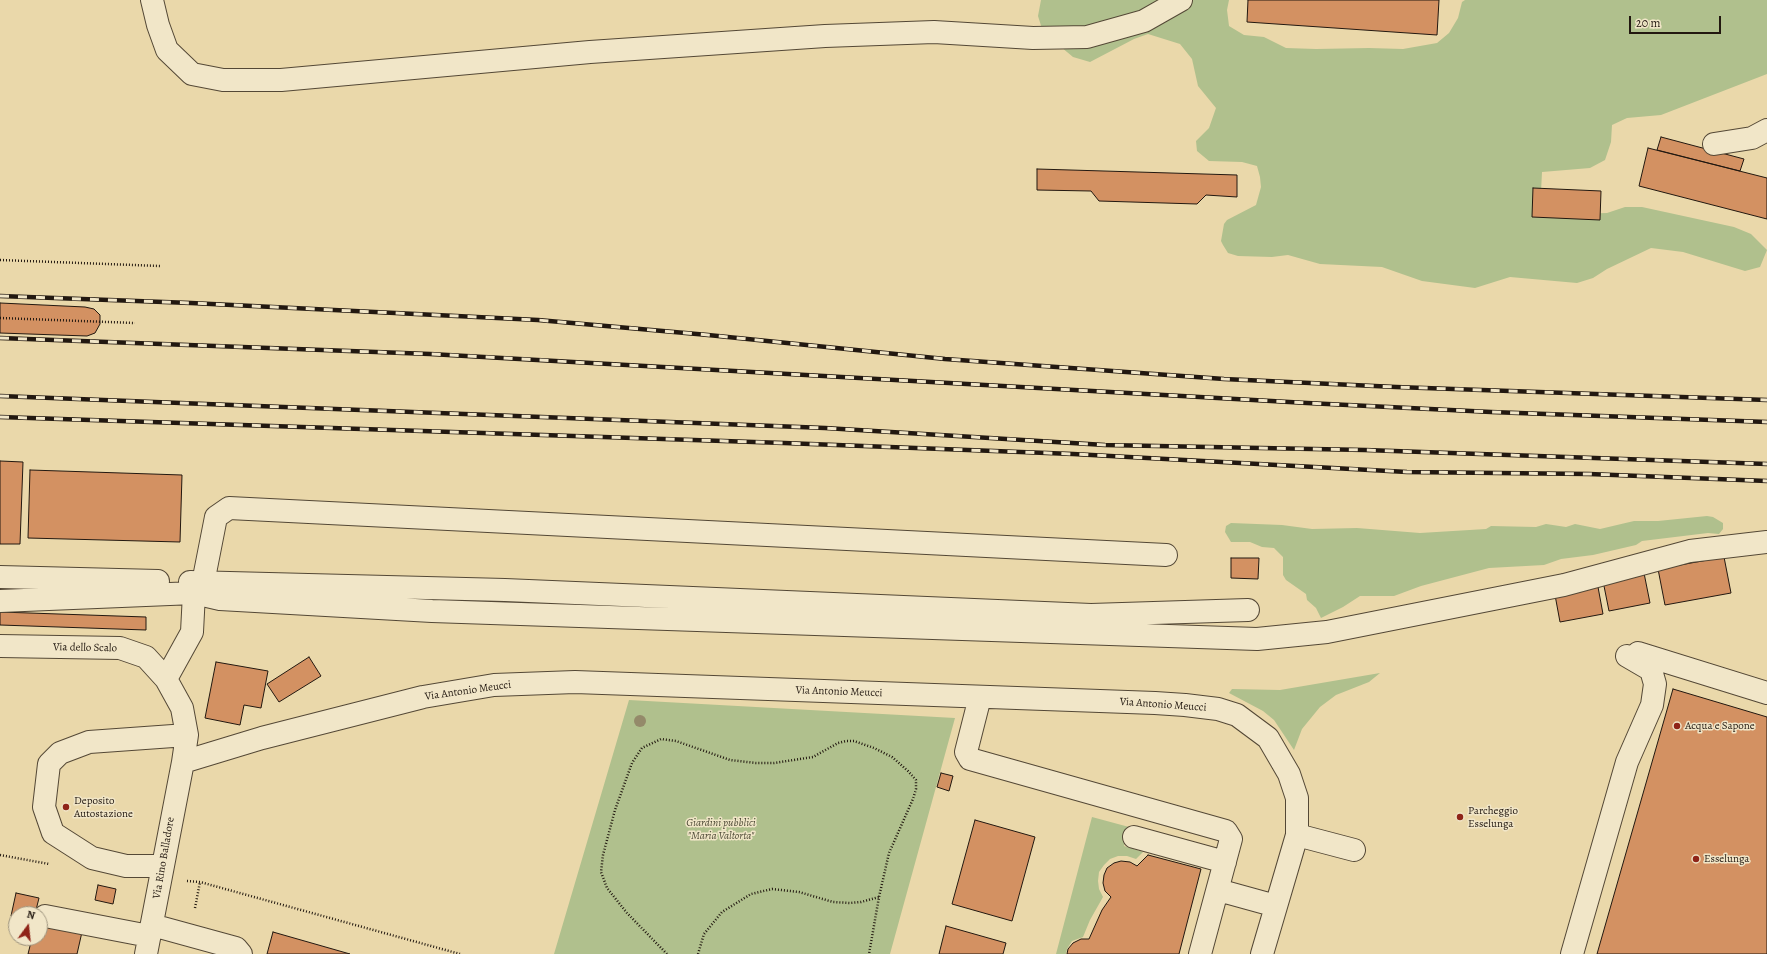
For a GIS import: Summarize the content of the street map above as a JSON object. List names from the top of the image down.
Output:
{
  "streets": {
    "street": ["Via dello Scalo", "Via Antonio Meucci", "Via Rino Balladore"]
  },
  "crossings": [
    ["Via dello Scalo", "Via Antonio Meucci"],
    ["Via dello Scalo", "Via Rino Balladore"],
    ["Via Antonio Meucci", "Via Rino Balladore"]
  ],
  "parks": ["Giardini pubblici \"Maria Valtorta\""],
  "places": [
    "Acqua e Sapone",
    "Deposito Autostazione",
    "Parcheggio Esselunga",
    "Esselunga"
  ],
  "scale_bar": "20 m",
  "north": "top"
}
